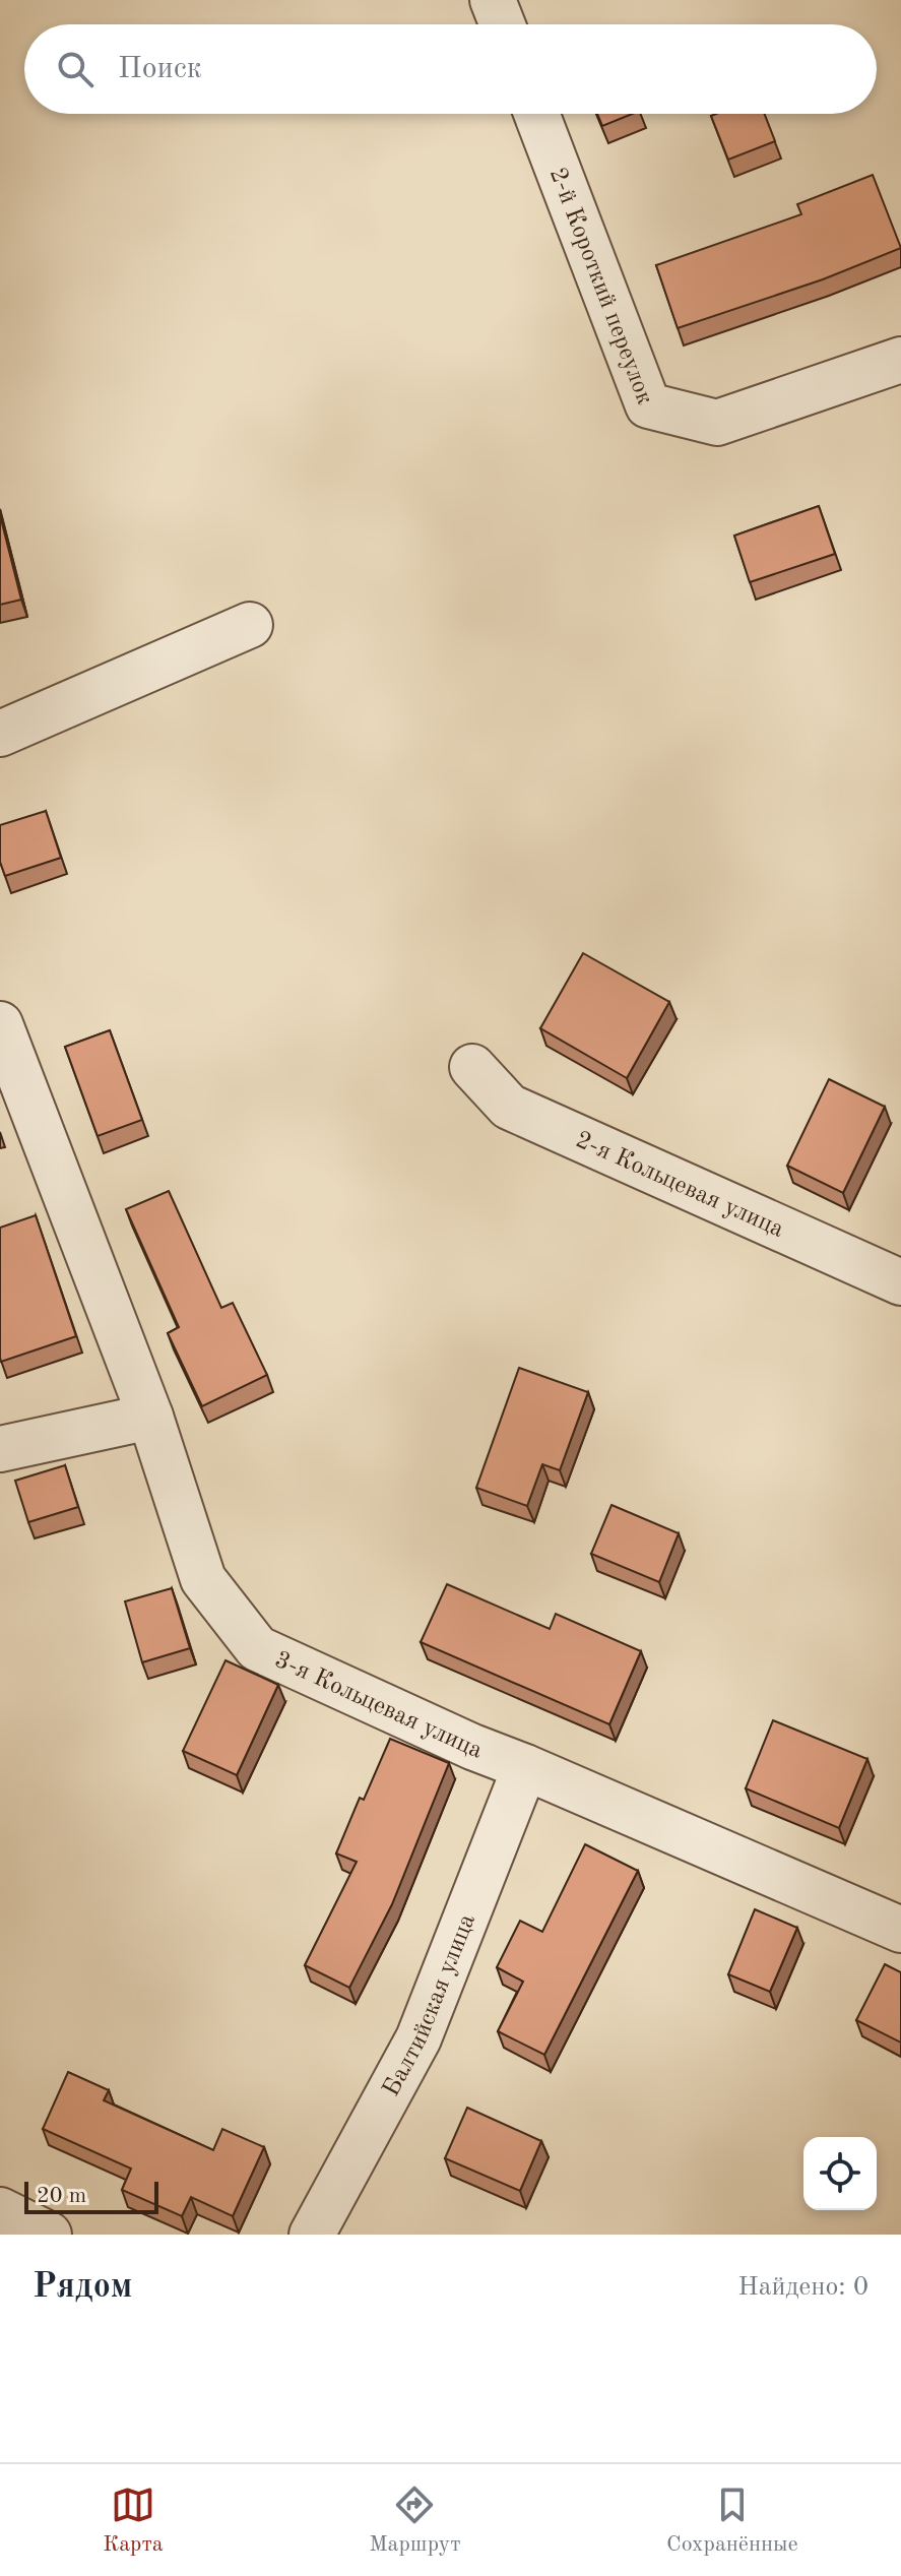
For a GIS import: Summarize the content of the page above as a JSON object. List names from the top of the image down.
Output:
{
  "streets": {
    "street": [
      "2-й Короткий переулок",
      "2-я Кольцевая улица",
      "3-я Кольцевая улица",
      "Балтийская улица"
    ]
  },
  "crossings": [
    ["3-я Кольцевая улица", "Балтийская улица"]
  ],
  "scale_bar": "20 m",
  "page": {
    "search": "Поиск",
    "scale": "20 m",
    "heading": ["Рядом", "Найдено: 0"],
    "nav": ["Карта", "Маршрут", "Сохранённые"]
  }
}
